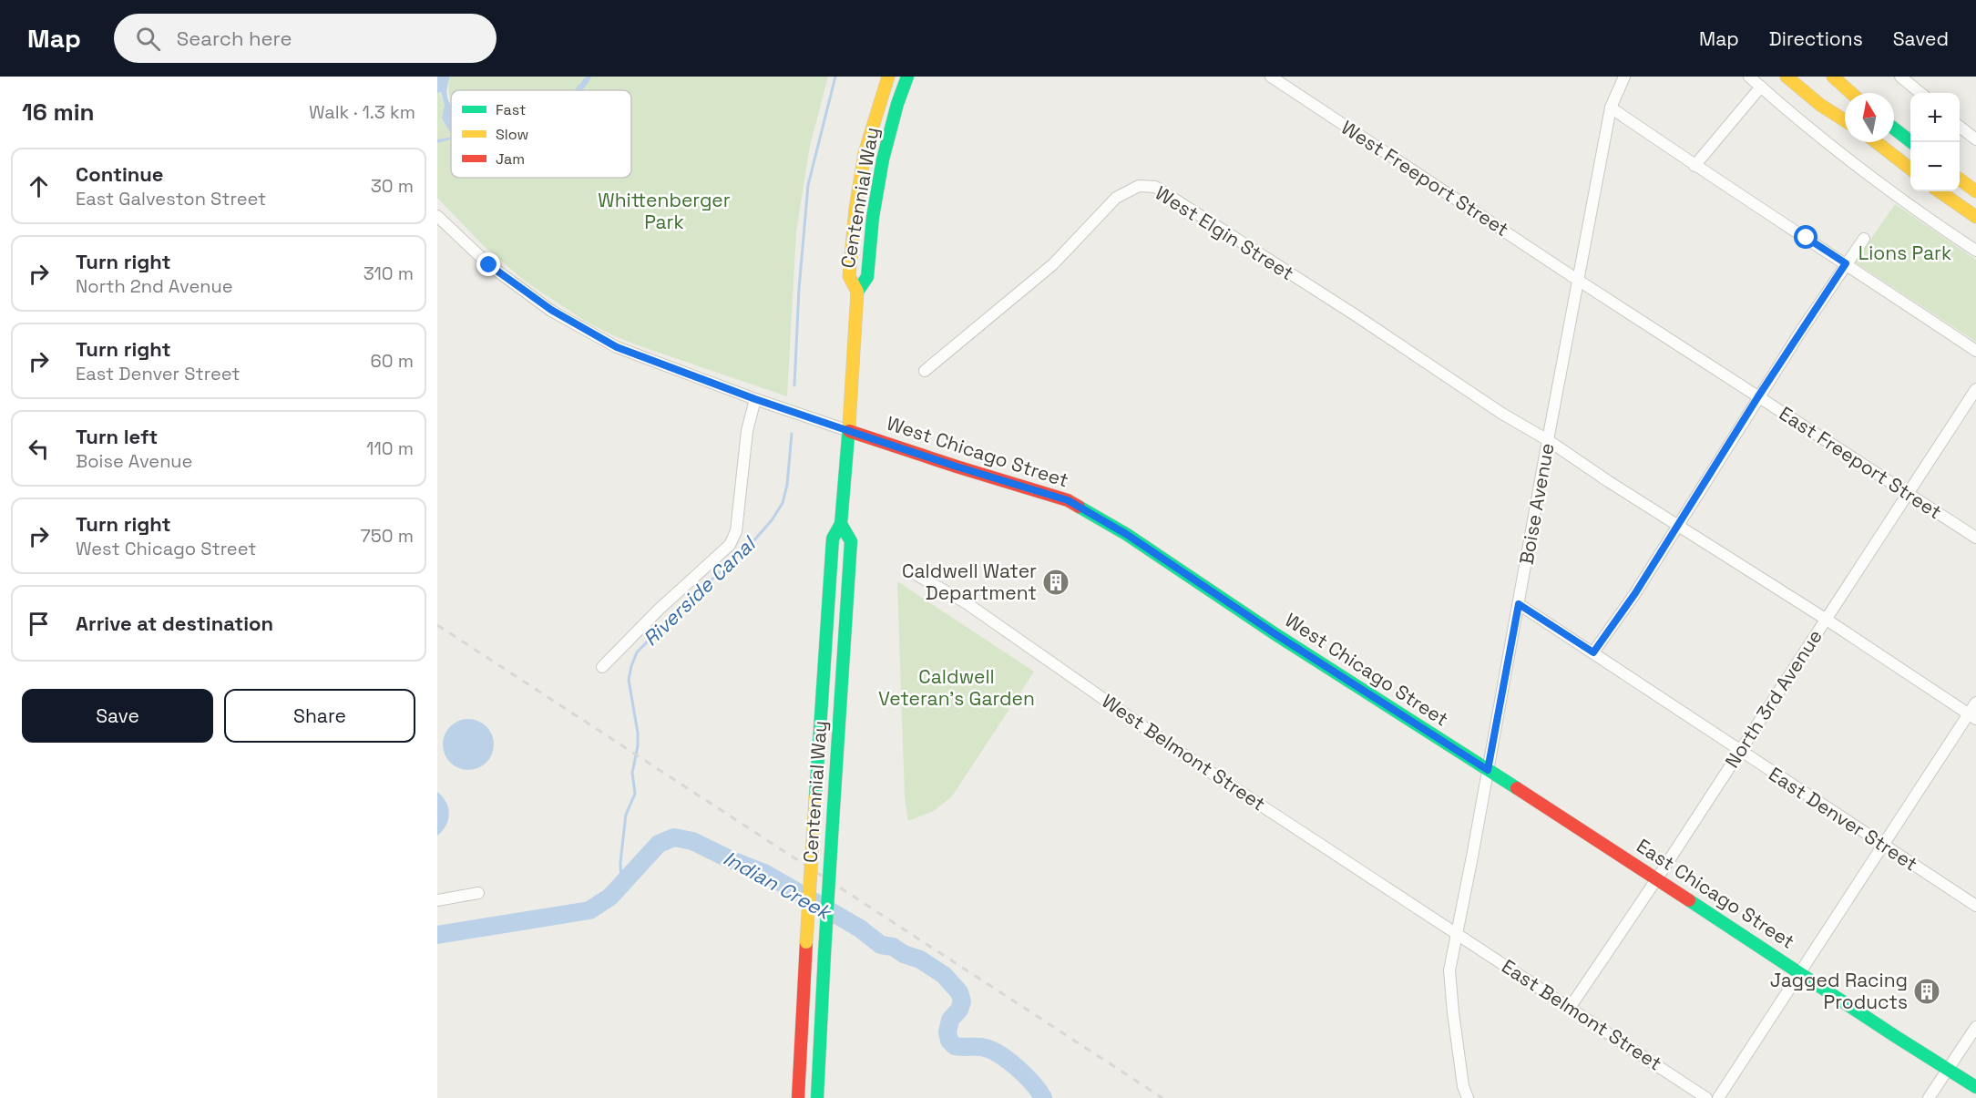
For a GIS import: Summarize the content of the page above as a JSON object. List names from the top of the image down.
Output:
{
  "streets": {
    "main road": ["Centennial Way", "West Chicago Street", "East Chicago Street"],
    "street": [
      "West Freeport Street",
      "West Elgin Street",
      "East Freeport Street",
      "Boise Avenue",
      "North 3rd Avenue",
      "West Belmont Street",
      "East Denver Street",
      "East Belmont Street"
    ]
  },
  "crossings": [
    ["West Freeport Street", "East Freeport Street"],
    ["West Freeport Street", "Boise Avenue"],
    ["Centennial Way", "West Chicago Street"],
    ["West Elgin Street", "Boise Avenue"],
    ["West Elgin Street", "North 3rd Avenue"],
    ["West Chicago Street", "Boise Avenue"],
    ["West Chicago Street", "East Chicago Street"],
    ["East Freeport Street", "Boise Avenue"],
    ["East Freeport Street", "North 3rd Avenue"],
    ["Boise Avenue", "West Belmont Street"],
    ["Boise Avenue", "East Denver Street"],
    ["Boise Avenue", "East Chicago Street"],
    ["Boise Avenue", "East Belmont Street"],
    ["North 3rd Avenue", "East Denver Street"],
    ["North 3rd Avenue", "East Chicago Street"],
    ["North 3rd Avenue", "East Belmont Street"],
    ["West Belmont Street", "East Belmont Street"]
  ],
  "water": ["Riverside Canal", "Indian Creek"],
  "parks": ["Whittenberger Park", "Lions Park", "Caldwell Veteran's Garden"],
  "places": {
    "building": ["Caldwell Water Department", "Jagged Racing Products"]
  },
  "legend": ["Fast", "Slow", "Jam"],
  "north": "top",
  "page": {
    "header": "Map",
    "search": "Search here",
    "nav": ["Map", "Directions", "Saved"],
    "heading": ["16 min", "Walk · 1.3 km"],
    "map_buttons": ["+", "−"],
    "list": [
      ["Continue", "East Galveston Street", "30 m"],
      ["Turn right", "North 2nd Avenue", "310 m"],
      ["Turn right", "East Denver Street", "60 m"],
      ["Turn left", "Boise Avenue", "110 m"],
      ["Turn right", "West Chicago Street", "750 m"],
      "Arrive at destination"
    ],
    "buttons": ["Save", "Share"]
  }
}
